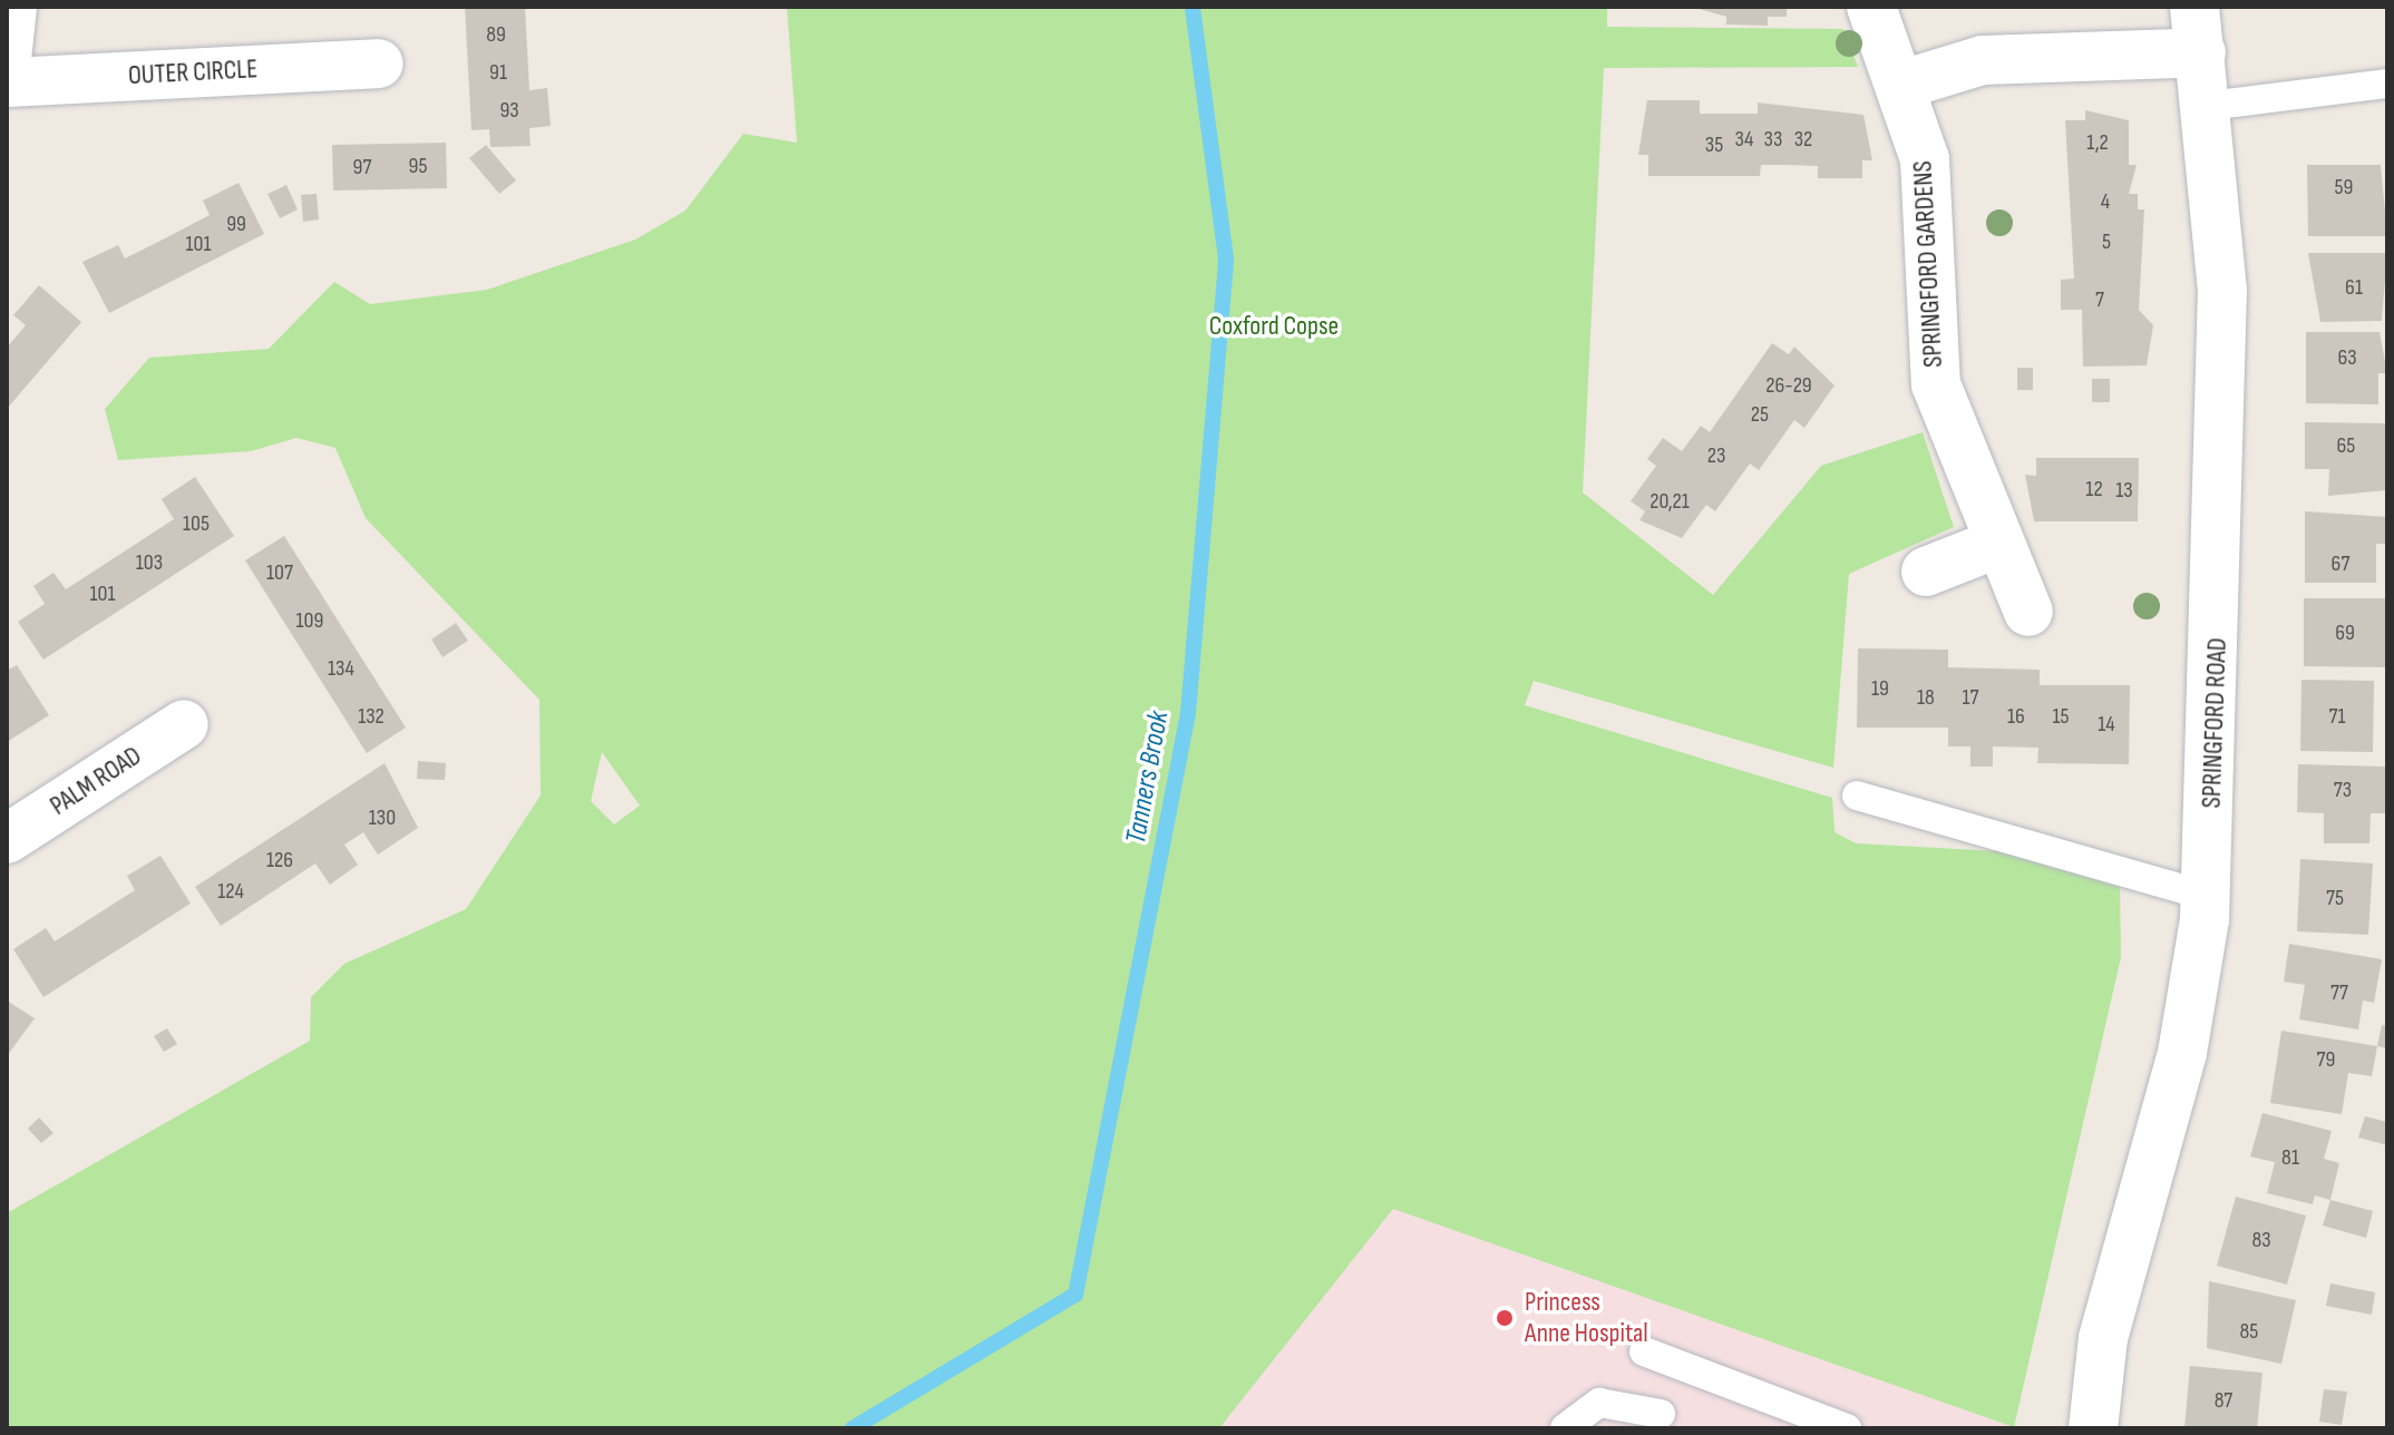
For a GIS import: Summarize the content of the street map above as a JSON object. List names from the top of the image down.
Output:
{
  "streets": {
    "street": [
      "OUTER CIRCLE",
      "SPRINGFORD GARDENS",
      "SPRINGFORD ROAD",
      "PALM ROAD"
    ]
  },
  "water": ["Tanners Brook"],
  "parks": ["Coxford Copse"],
  "places": ["Princess Anne Hospital"],
  "house_numbers": [
    "89",
    "91",
    "93",
    "34",
    "33",
    "32",
    "1,2",
    "35",
    "95",
    "97",
    "59",
    "4",
    "99",
    "5",
    "101",
    "61",
    "7",
    "63",
    "26-29",
    "25",
    "65",
    "23",
    "12",
    "13",
    "20,21",
    "105",
    "103",
    "67",
    "107",
    "101",
    "109",
    "69",
    "134",
    "19",
    "18",
    "17",
    "132",
    "16",
    "15",
    "71",
    "14",
    "73",
    "130",
    "126",
    "124",
    "75",
    "77",
    "79",
    "81",
    "83",
    "85",
    "87"
  ]
}
